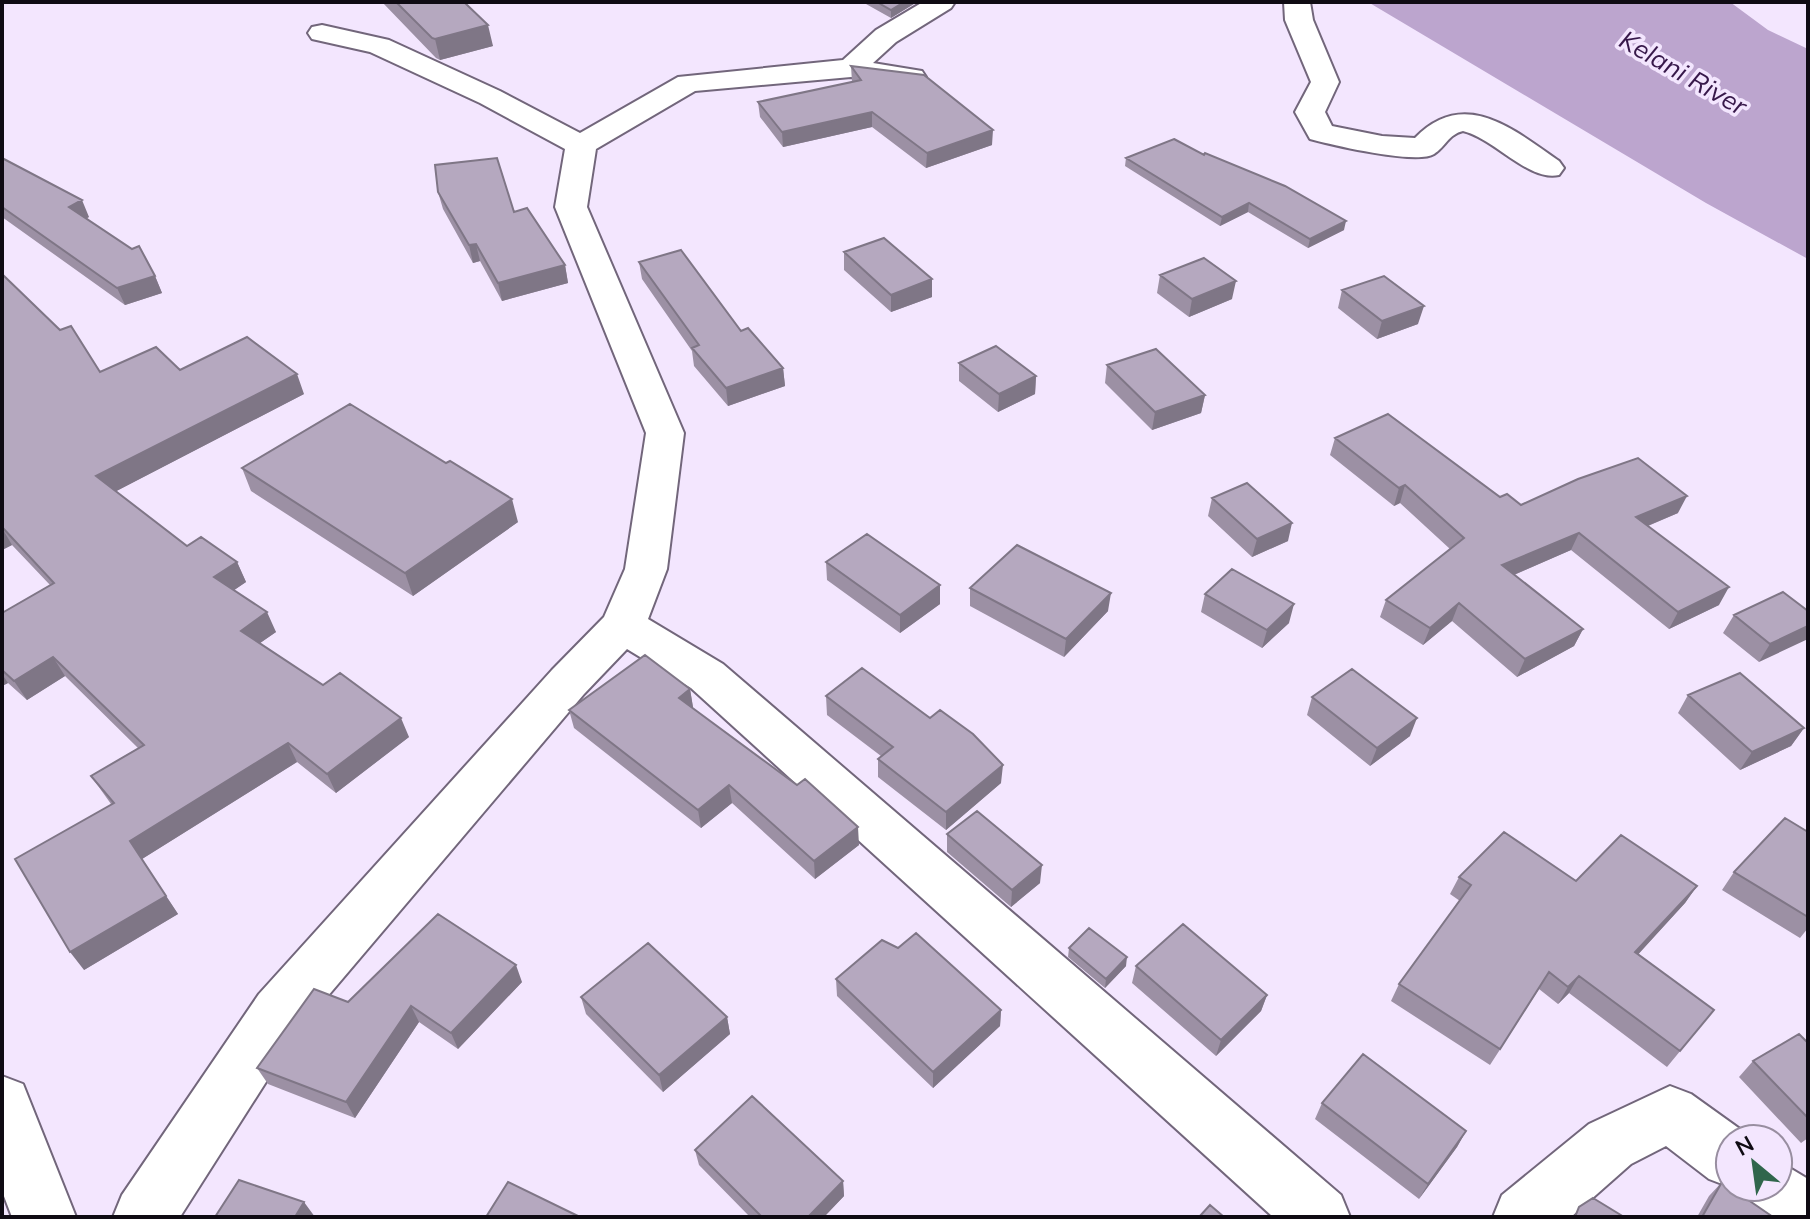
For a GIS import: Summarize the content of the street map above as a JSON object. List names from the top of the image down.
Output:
{
  "water": ["Kelani River"],
  "north": "top left"
}
